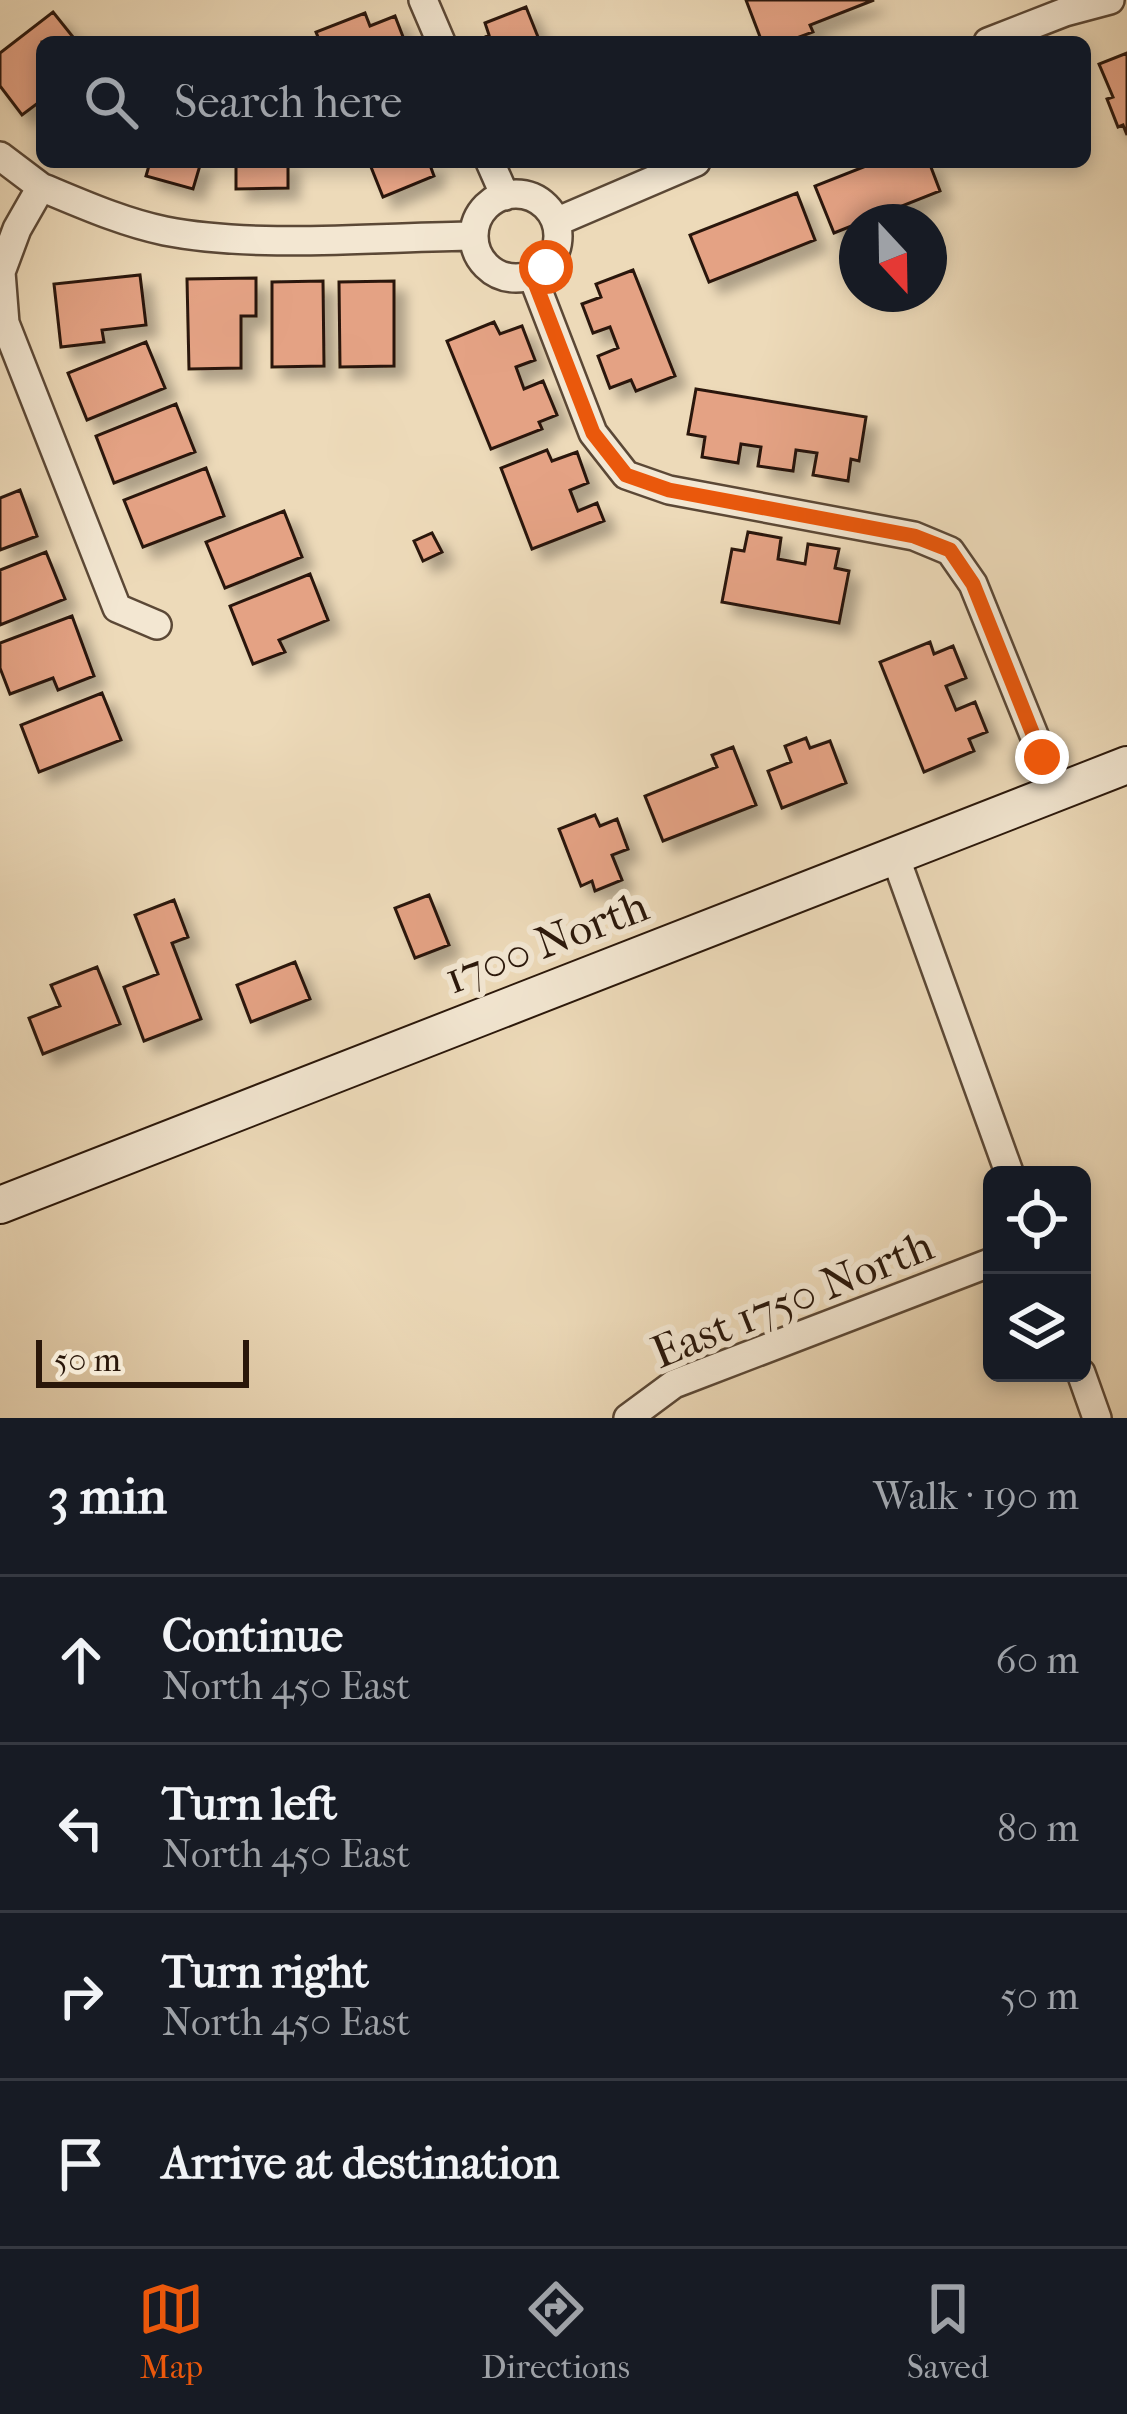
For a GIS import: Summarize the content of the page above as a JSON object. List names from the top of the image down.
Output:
{
  "streets": {
    "street": ["1700 North", "East 1750 North"]
  },
  "scale_bar": "50 m",
  "north": "bottom",
  "page": {
    "search": "Search here",
    "scale": "50 m",
    "heading": ["3 min", "Walk · 190 m"],
    "list": [
      ["Continue", "North 450 East", "60 m"],
      ["Turn left", "North 450 East", "80 m"],
      ["Turn right", "North 450 East", "50 m"],
      "Arrive at destination"
    ],
    "nav": ["Map", "Directions", "Saved"]
  }
}
